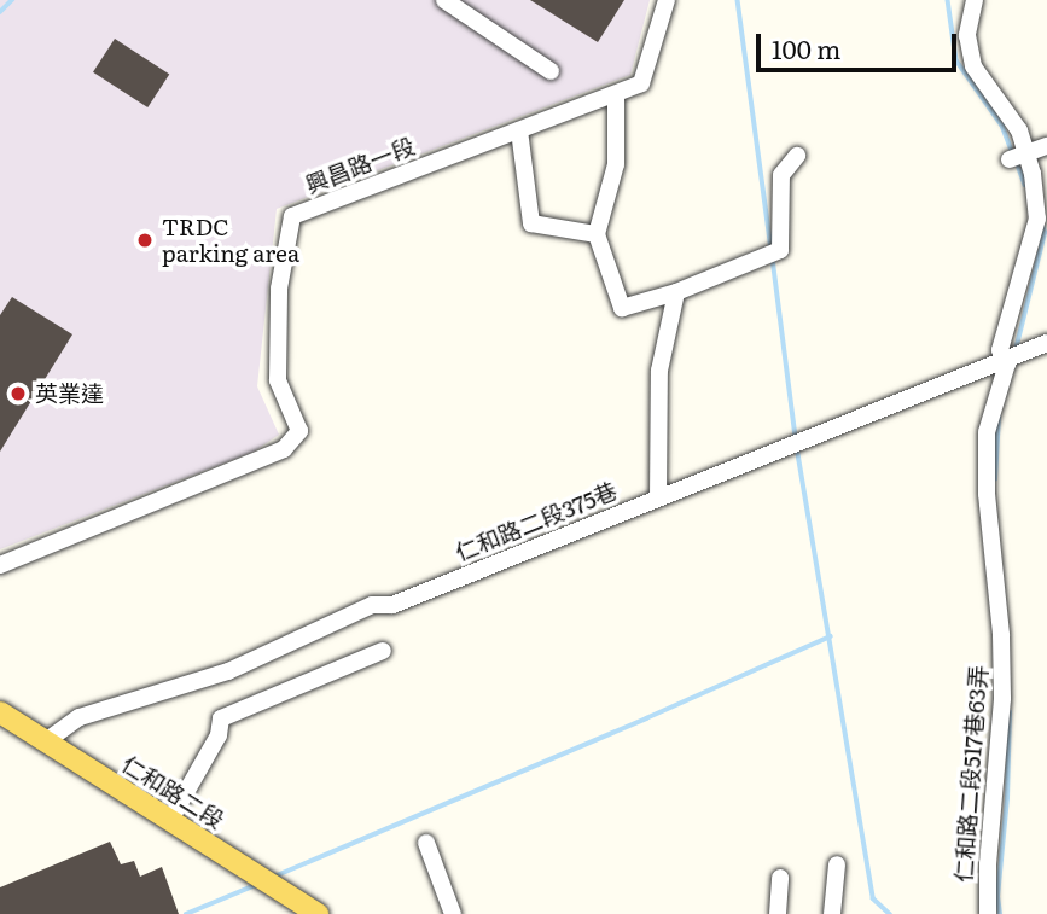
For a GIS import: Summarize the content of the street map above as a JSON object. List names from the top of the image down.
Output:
{
  "streets": {
    "main road": ["仁和路二段"],
    "street": ["興昌路一段", "仁和路二段375巷", "仁和路二段517巷63弄"]
  },
  "crossings": [
    ["仁和路二段375巷", "仁和路二段517巷63弄"],
    ["仁和路二段375巷", "仁和路二段"]
  ],
  "places": ["TRDC parking area", "英業達"],
  "scale_bar": "100 m"
}
